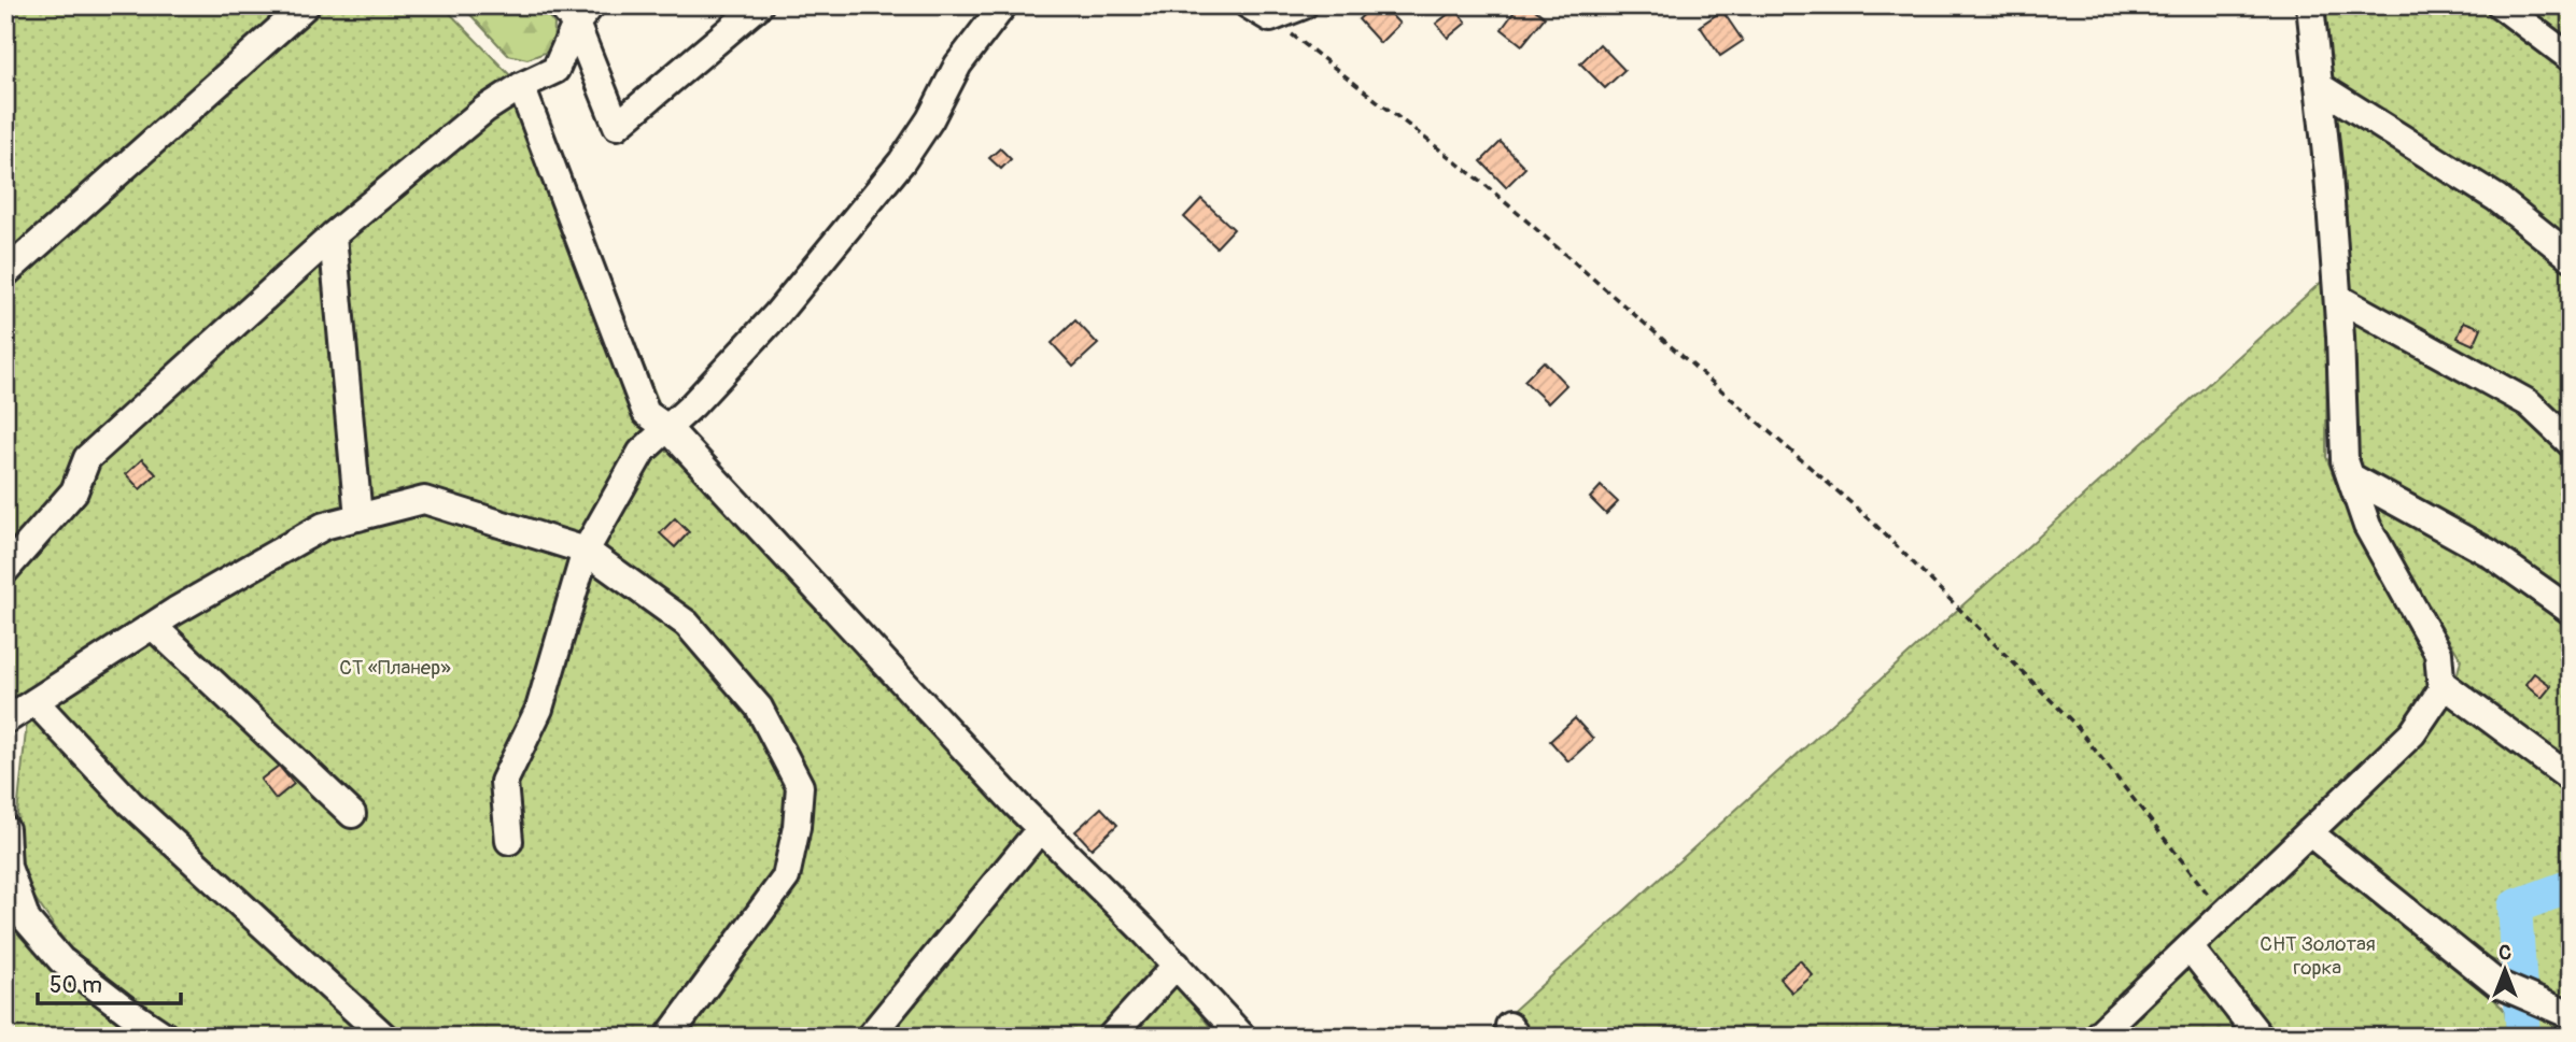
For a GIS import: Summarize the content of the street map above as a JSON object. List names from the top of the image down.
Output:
{
  "parks": ["СТ «Планер»", "СНТ Золотая горка"],
  "scale_bar": "50 m",
  "north": "top"
}
